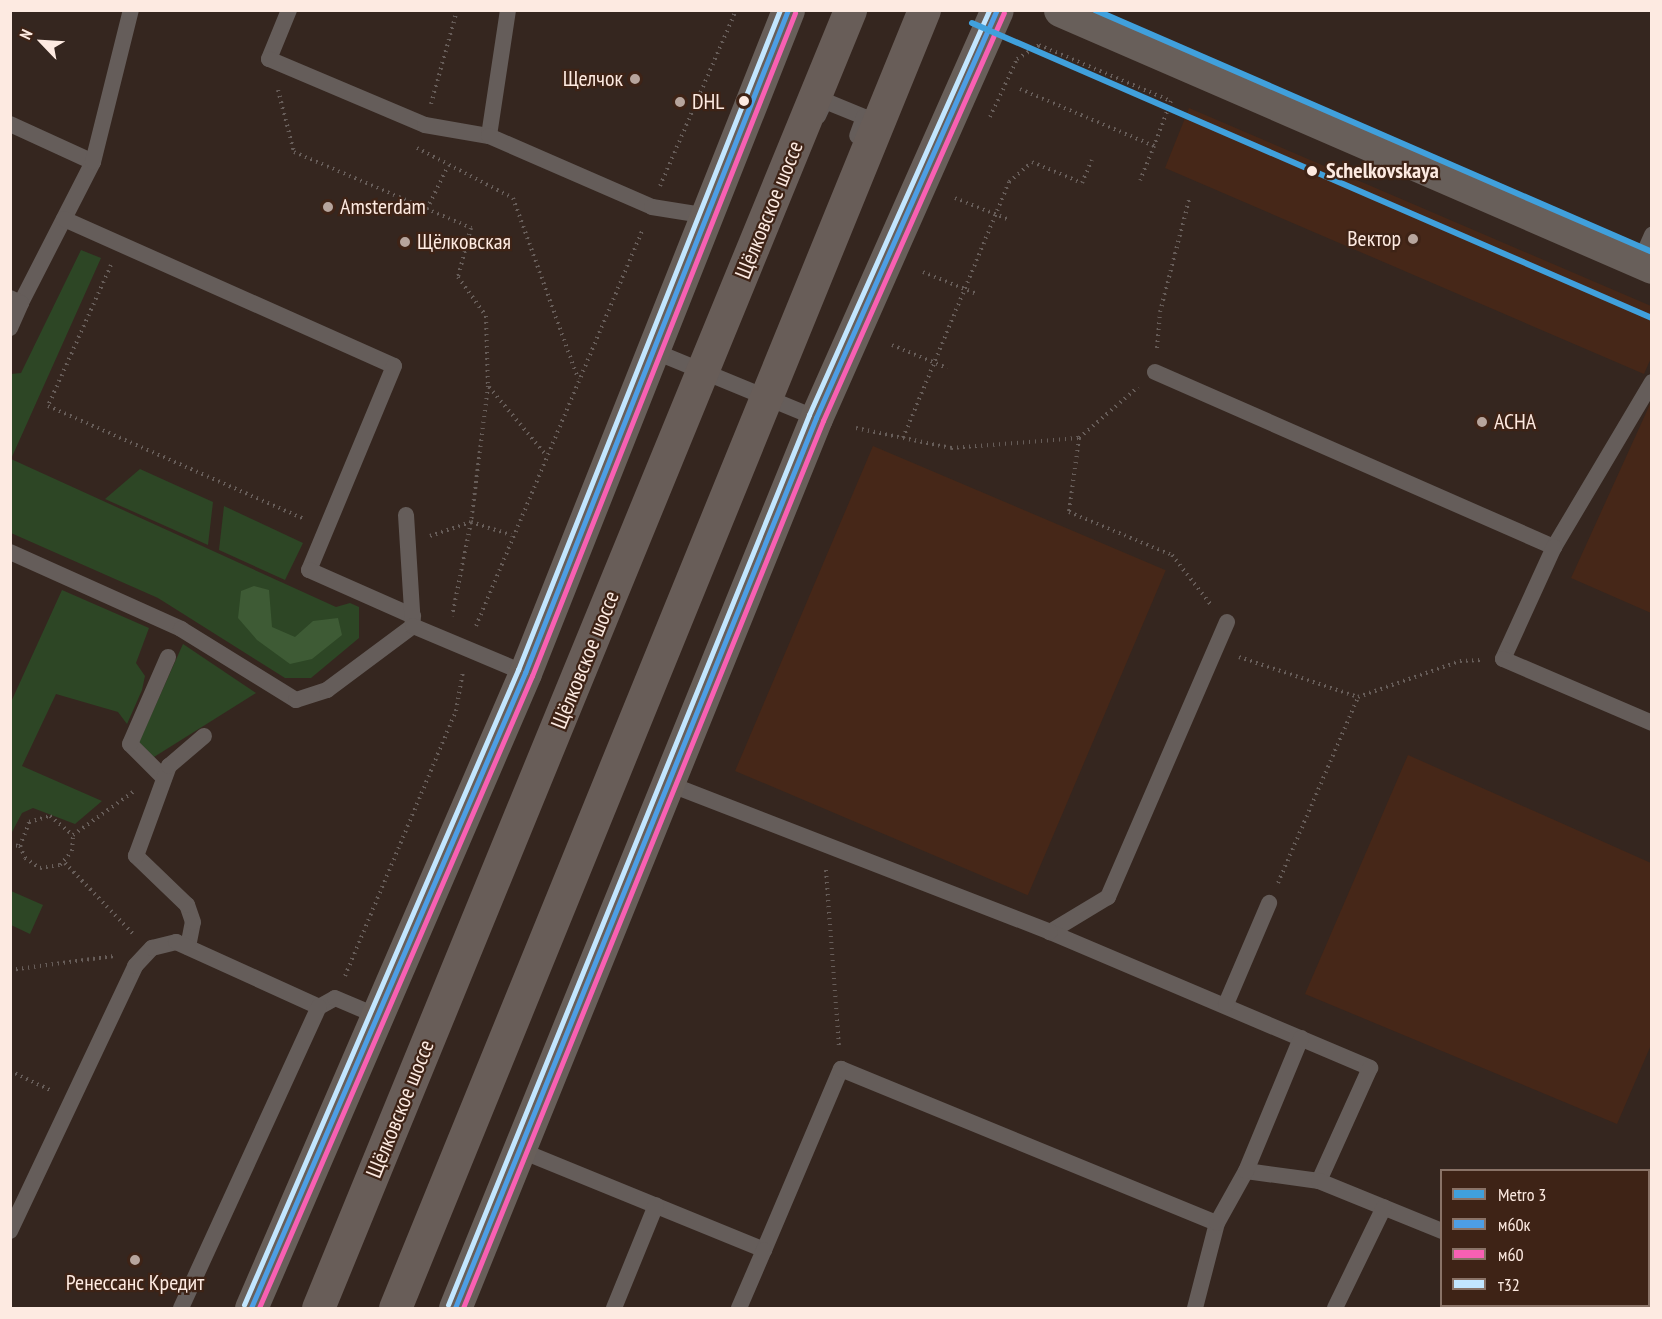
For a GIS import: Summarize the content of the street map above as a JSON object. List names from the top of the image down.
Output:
{
  "streets": {
    "main road": ["Щёлковское шоссе"]
  },
  "places": [
    "Щелчок",
    "DHL",
    "Schelkovskaya",
    "Amsterdam",
    "Вектор",
    "Щёлковская",
    "АСНА",
    "Ренессанс Кредит"
  ],
  "lines": [
    "metro line 3",
    "transit line м60к",
    "transit line т32",
    "transit line м60"
  ],
  "legend": [
    "Metro 3",
    "м60к",
    "м60",
    "т32"
  ],
  "north": "top left"
}
